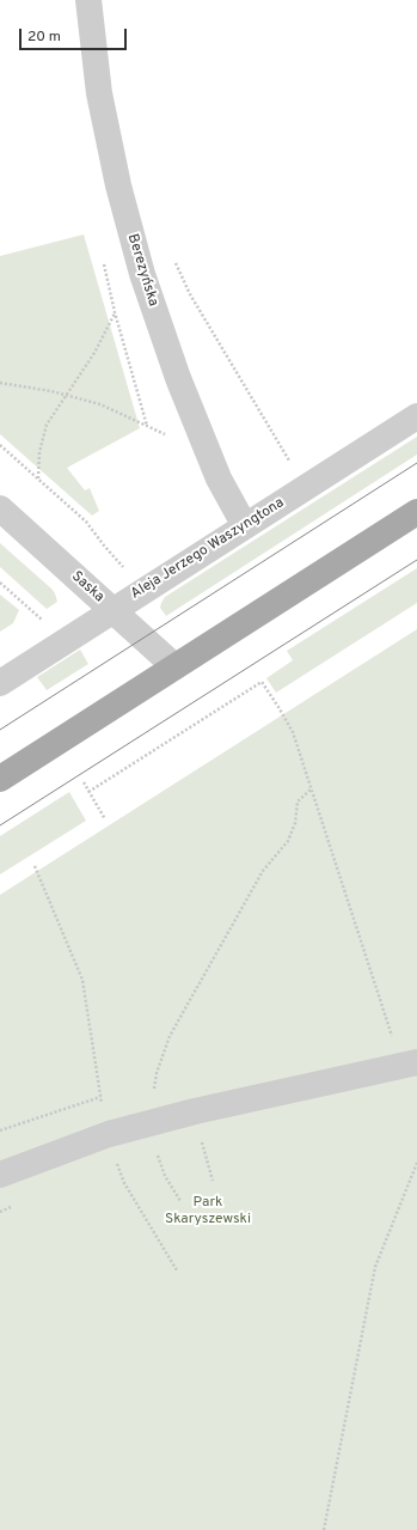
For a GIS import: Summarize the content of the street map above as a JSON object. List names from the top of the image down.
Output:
{
  "streets": {
    "street": ["Berezyńska", "Aleja Jerzego Waszyngtona", "Saska"]
  },
  "crossings": [
    ["Berezyńska", "Aleja Jerzego Waszyngtona"],
    ["Aleja Jerzego Waszyngtona", "Saska"]
  ],
  "parks": ["Park Skaryszewski"],
  "scale_bar": "20 m"
}
